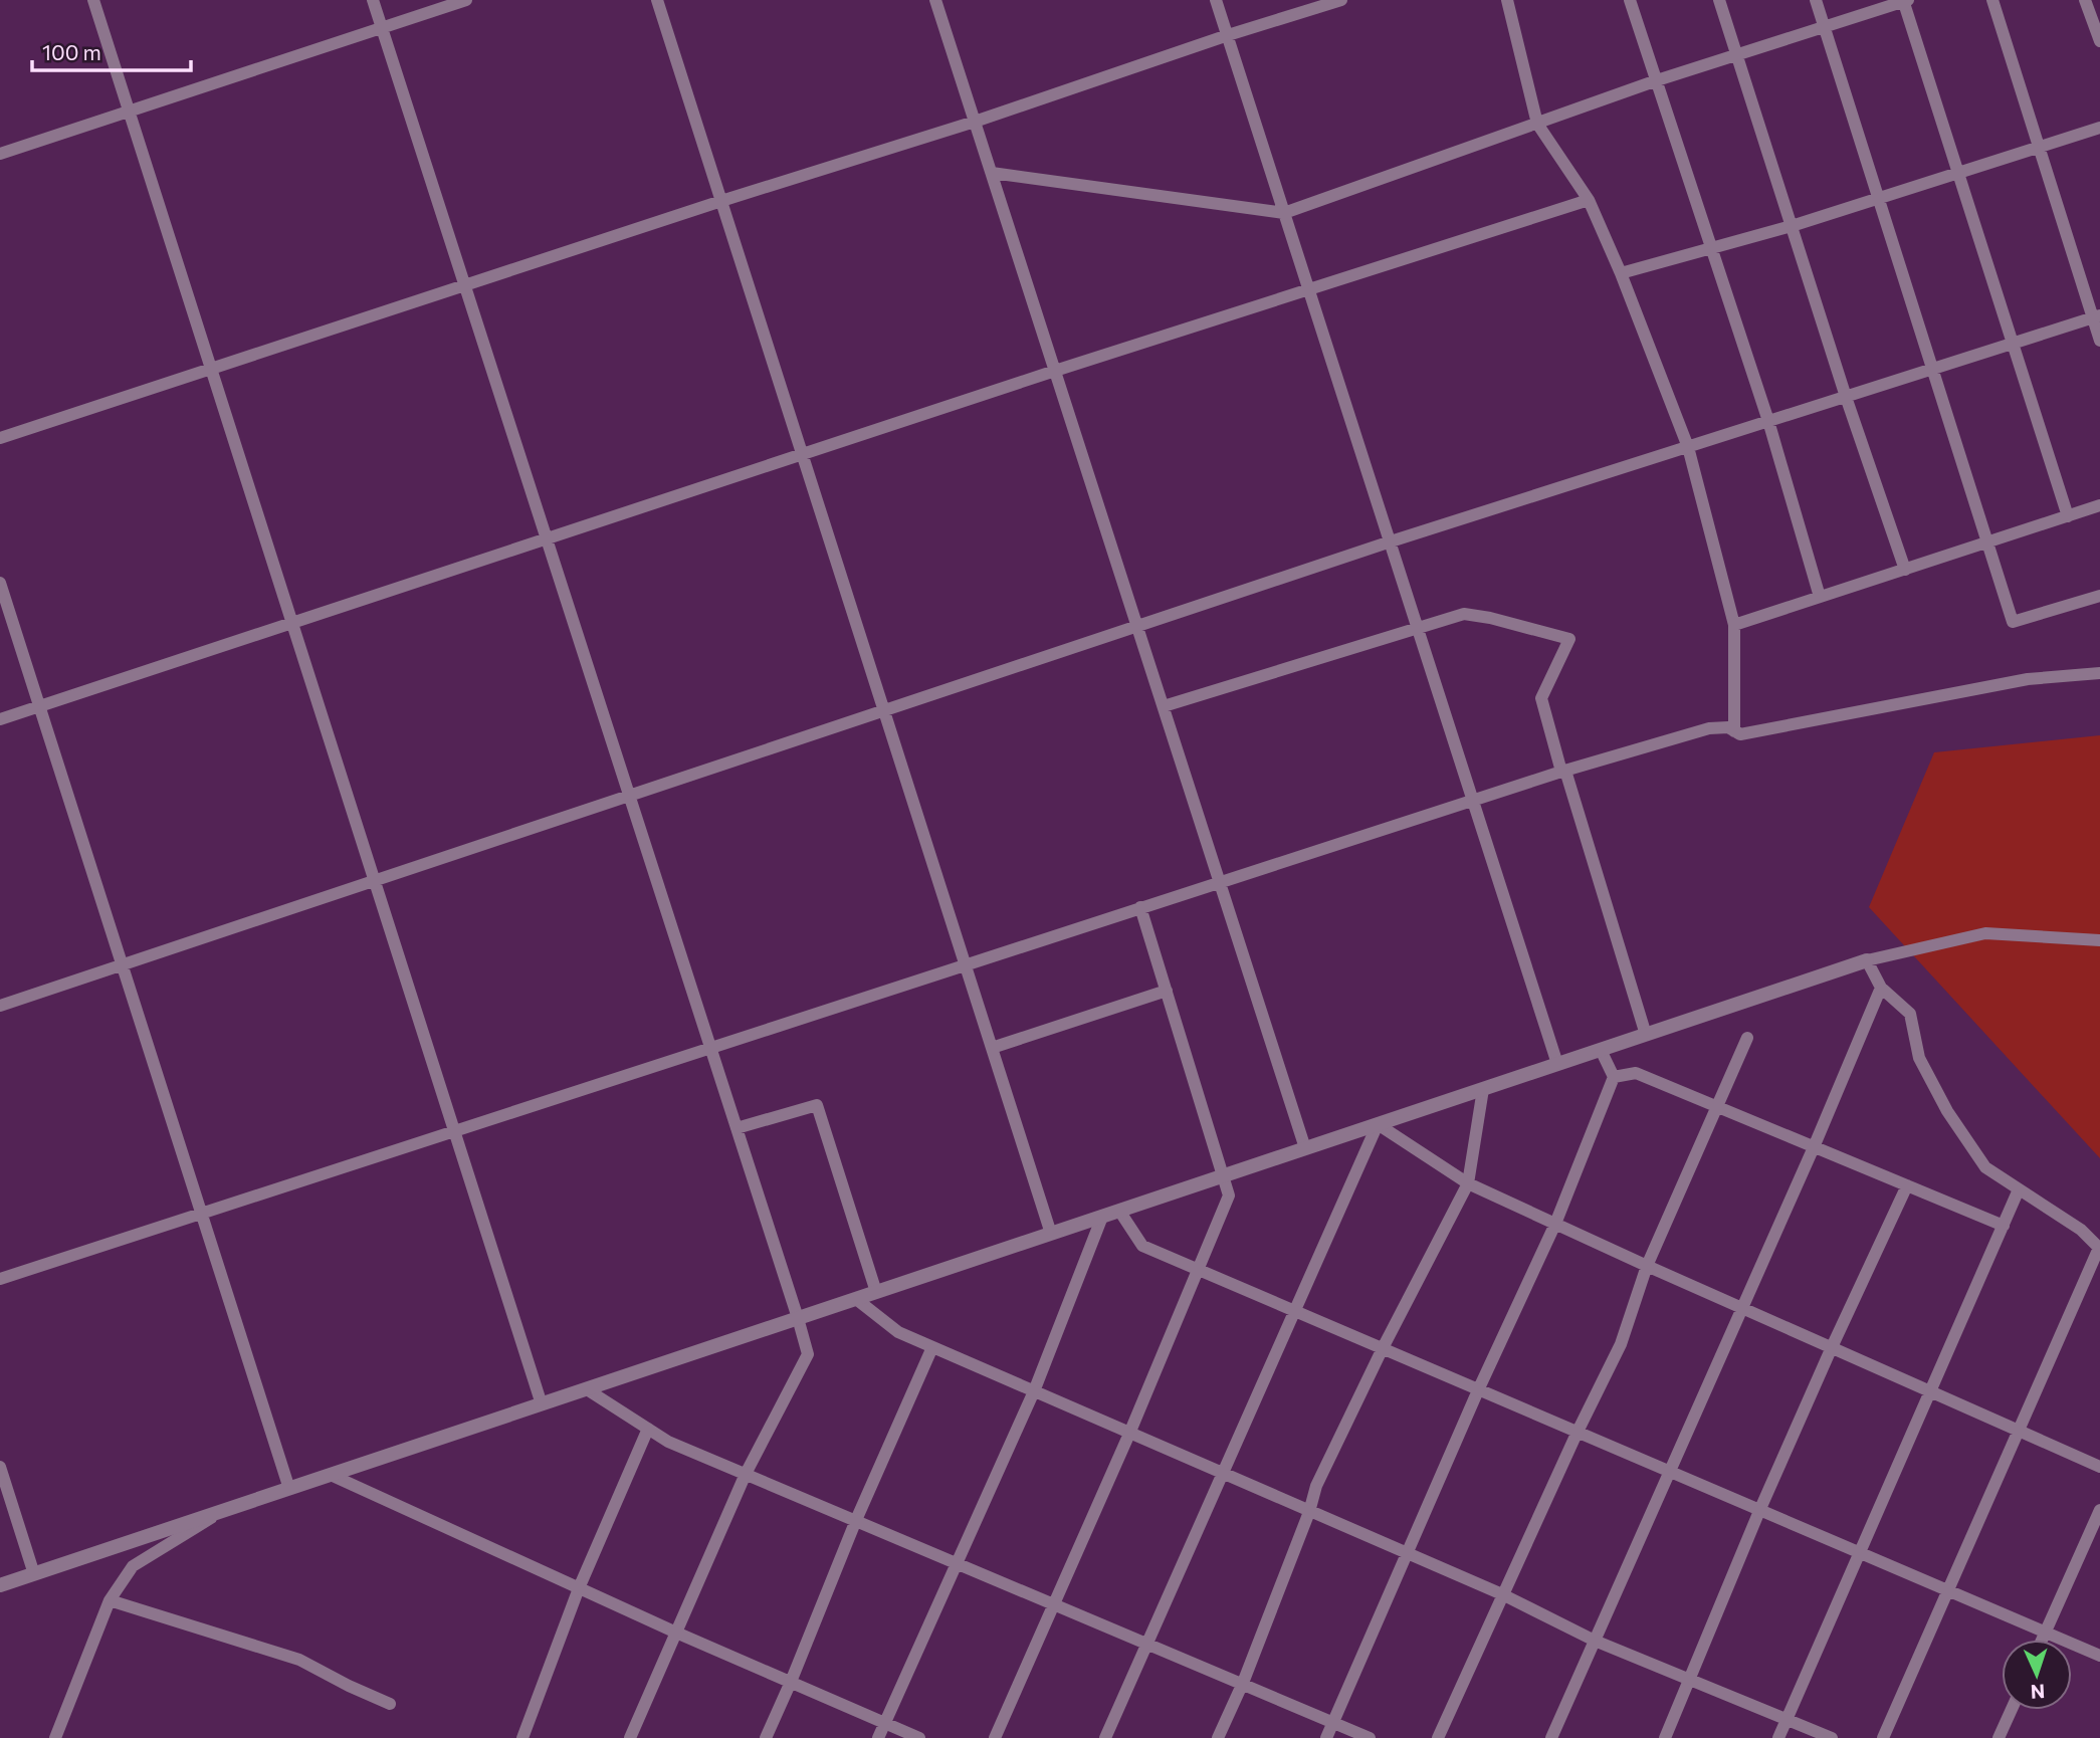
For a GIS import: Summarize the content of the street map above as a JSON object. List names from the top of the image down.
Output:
{
  "scale_bar": "100 m",
  "north": "bottom"
}
